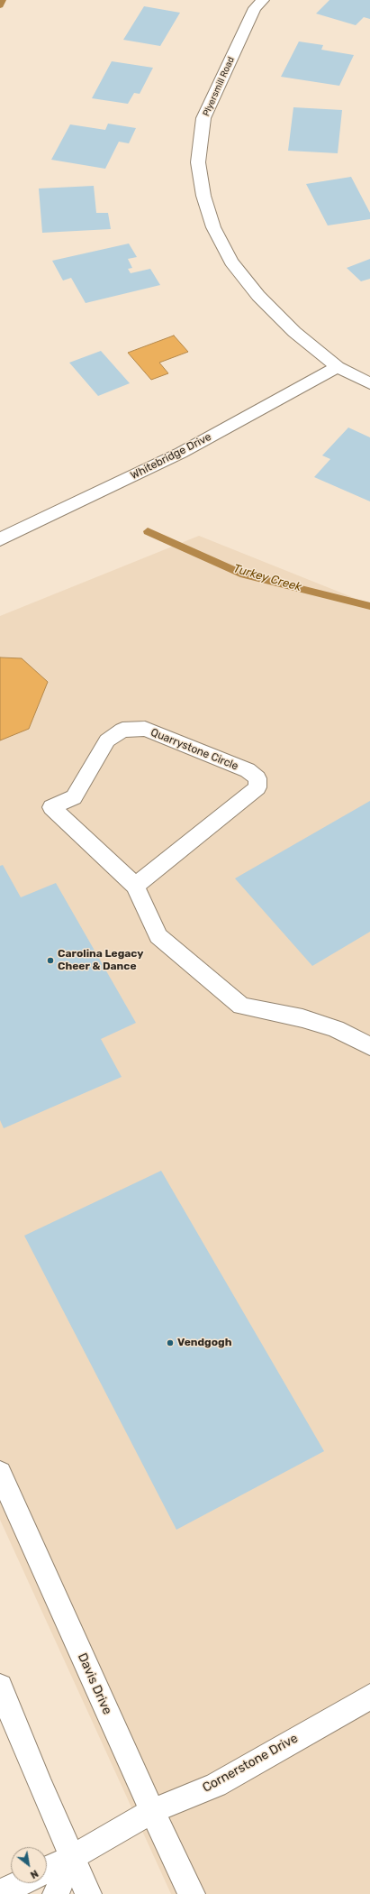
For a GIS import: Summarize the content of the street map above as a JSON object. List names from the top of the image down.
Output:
{
  "streets": {
    "street": [
      "Plyersmill Road",
      "Whitebridge Drive",
      "Quarrystone Circle",
      "Davis Drive",
      "Cornerstone Drive"
    ]
  },
  "crossings": [
    ["Plyersmill Road", "Whitebridge Drive"],
    ["Davis Drive", "Cornerstone Drive"]
  ],
  "water": ["Turkey Creek"],
  "places": ["Carolina Legacy Cheer & Dance", "Vendgogh"],
  "north": "bottom right"
}
